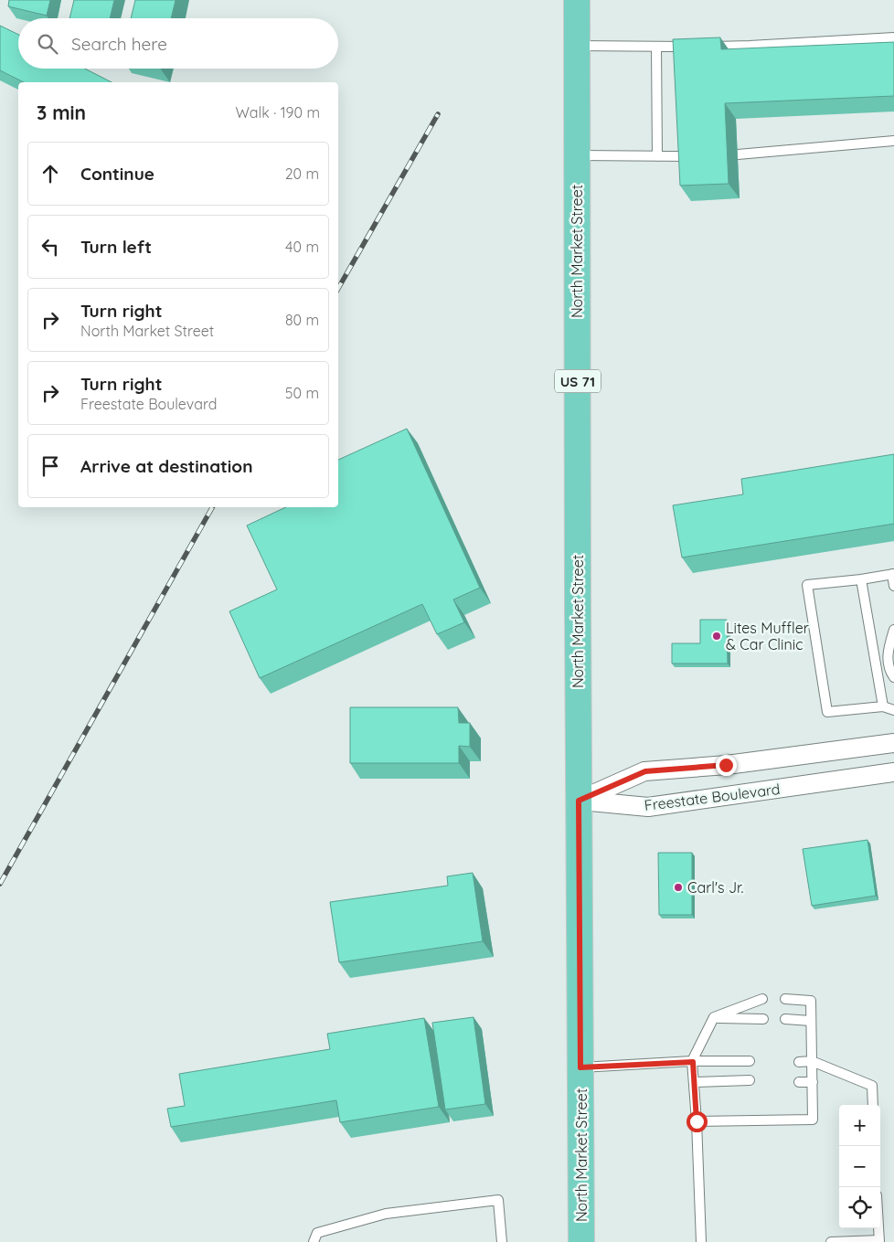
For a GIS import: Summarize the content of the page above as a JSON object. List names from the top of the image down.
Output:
{
  "streets": {
    "main road": ["North Market Street", "US 71"],
    "street": ["Freestate Boulevard"]
  },
  "crossings": [
    ["North Market Street", "Freestate Boulevard"]
  ],
  "places": ["Lites Muffler & Car Clinic", "Carl's Jr."],
  "page": {
    "search": "Search here",
    "heading": ["3 min", "Walk · 190 m"],
    "list": [
      ["Continue", "20 m"],
      ["Turn left", "40 m"],
      ["Turn right", "North Market Street", "80 m"],
      ["Turn right", "Freestate Boulevard", "50 m"],
      "Arrive at destination"
    ],
    "map_buttons": ["+", "−"]
  }
}
